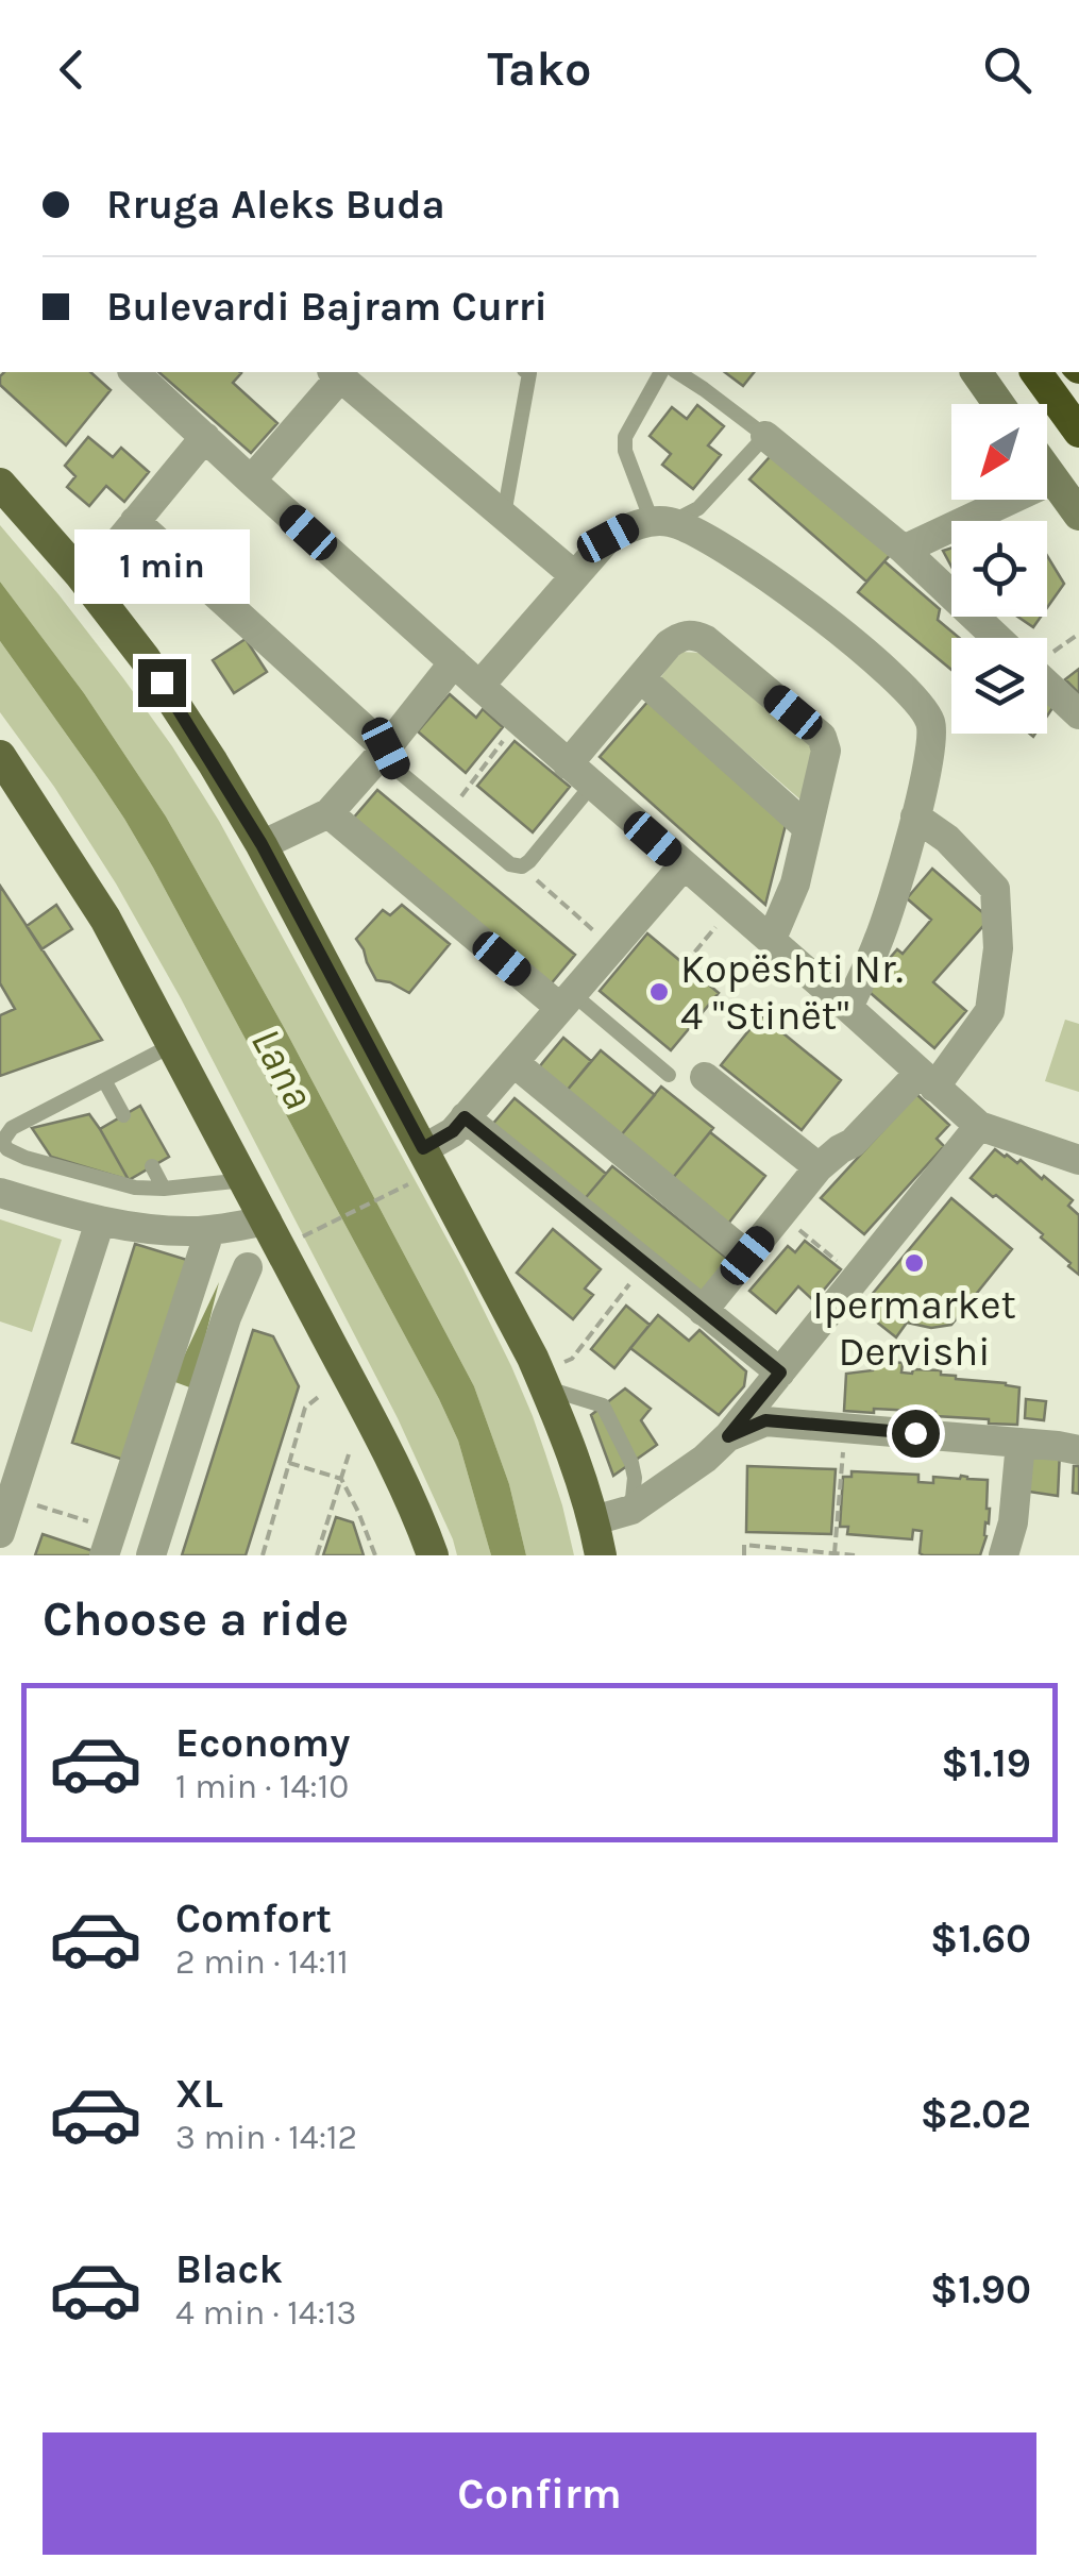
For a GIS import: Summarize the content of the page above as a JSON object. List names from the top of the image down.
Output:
{
  "water": ["Lana"],
  "places": ["Kopështi Nr. 4 \"Stinët\"", "Ipermarket Dervishi"],
  "north": "bottom left",
  "page": {
    "header": "Tako",
    "banner": ["Rruga Aleks Buda", "Bulevardi Bajram Curri"],
    "bubble": "1 min",
    "heading": "Choose a ride",
    "list": [
      {
        "name": "Economy",
        "note": "1 min · 14:10",
        "value": "$1.19"
      },
      {
        "name": "Comfort",
        "note": "2 min · 14:11",
        "value": "$1.60"
      },
      {
        "name": "XL",
        "note": "3 min · 14:12",
        "value": "$2.02"
      },
      {
        "name": "Black",
        "note": "4 min · 14:13",
        "value": "$1.90"
      }
    ],
    "buttons": "Confirm"
  }
}
